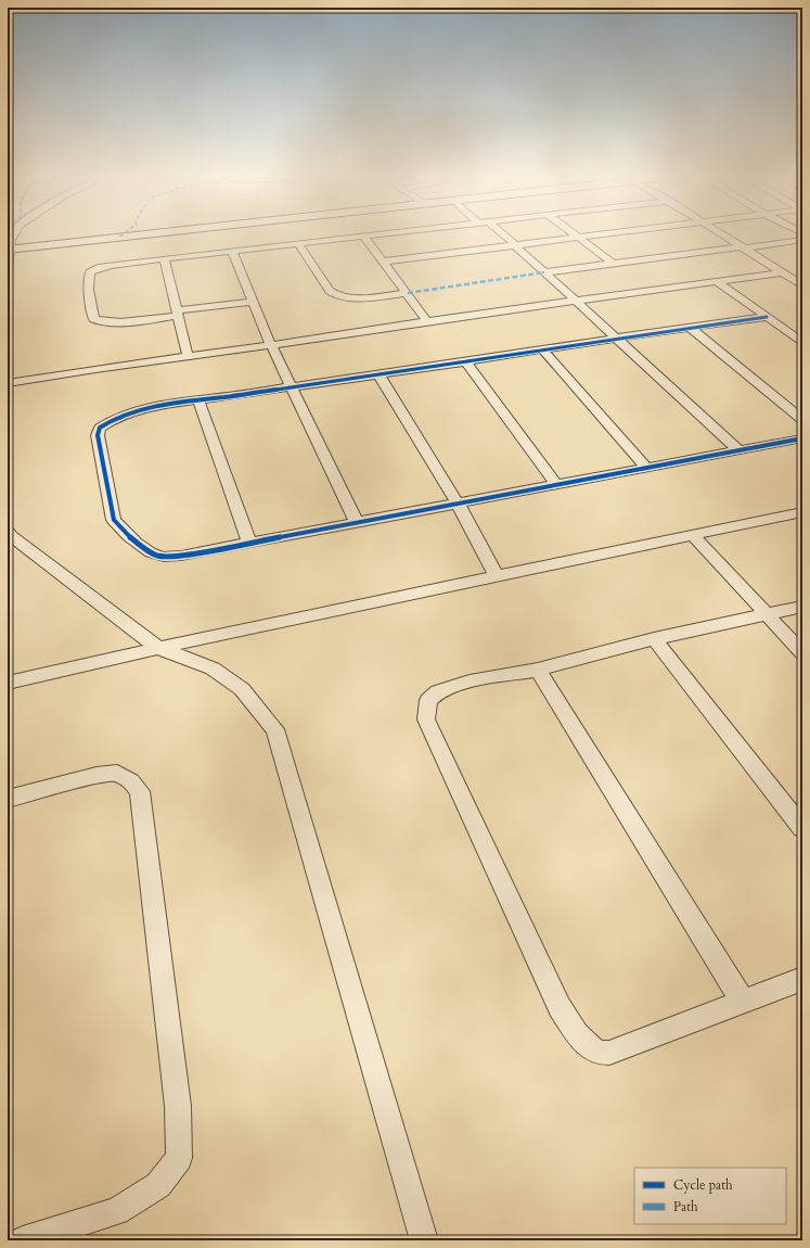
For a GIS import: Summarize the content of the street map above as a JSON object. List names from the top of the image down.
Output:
{
  "legend": ["Cycle path", "Path"]
}
